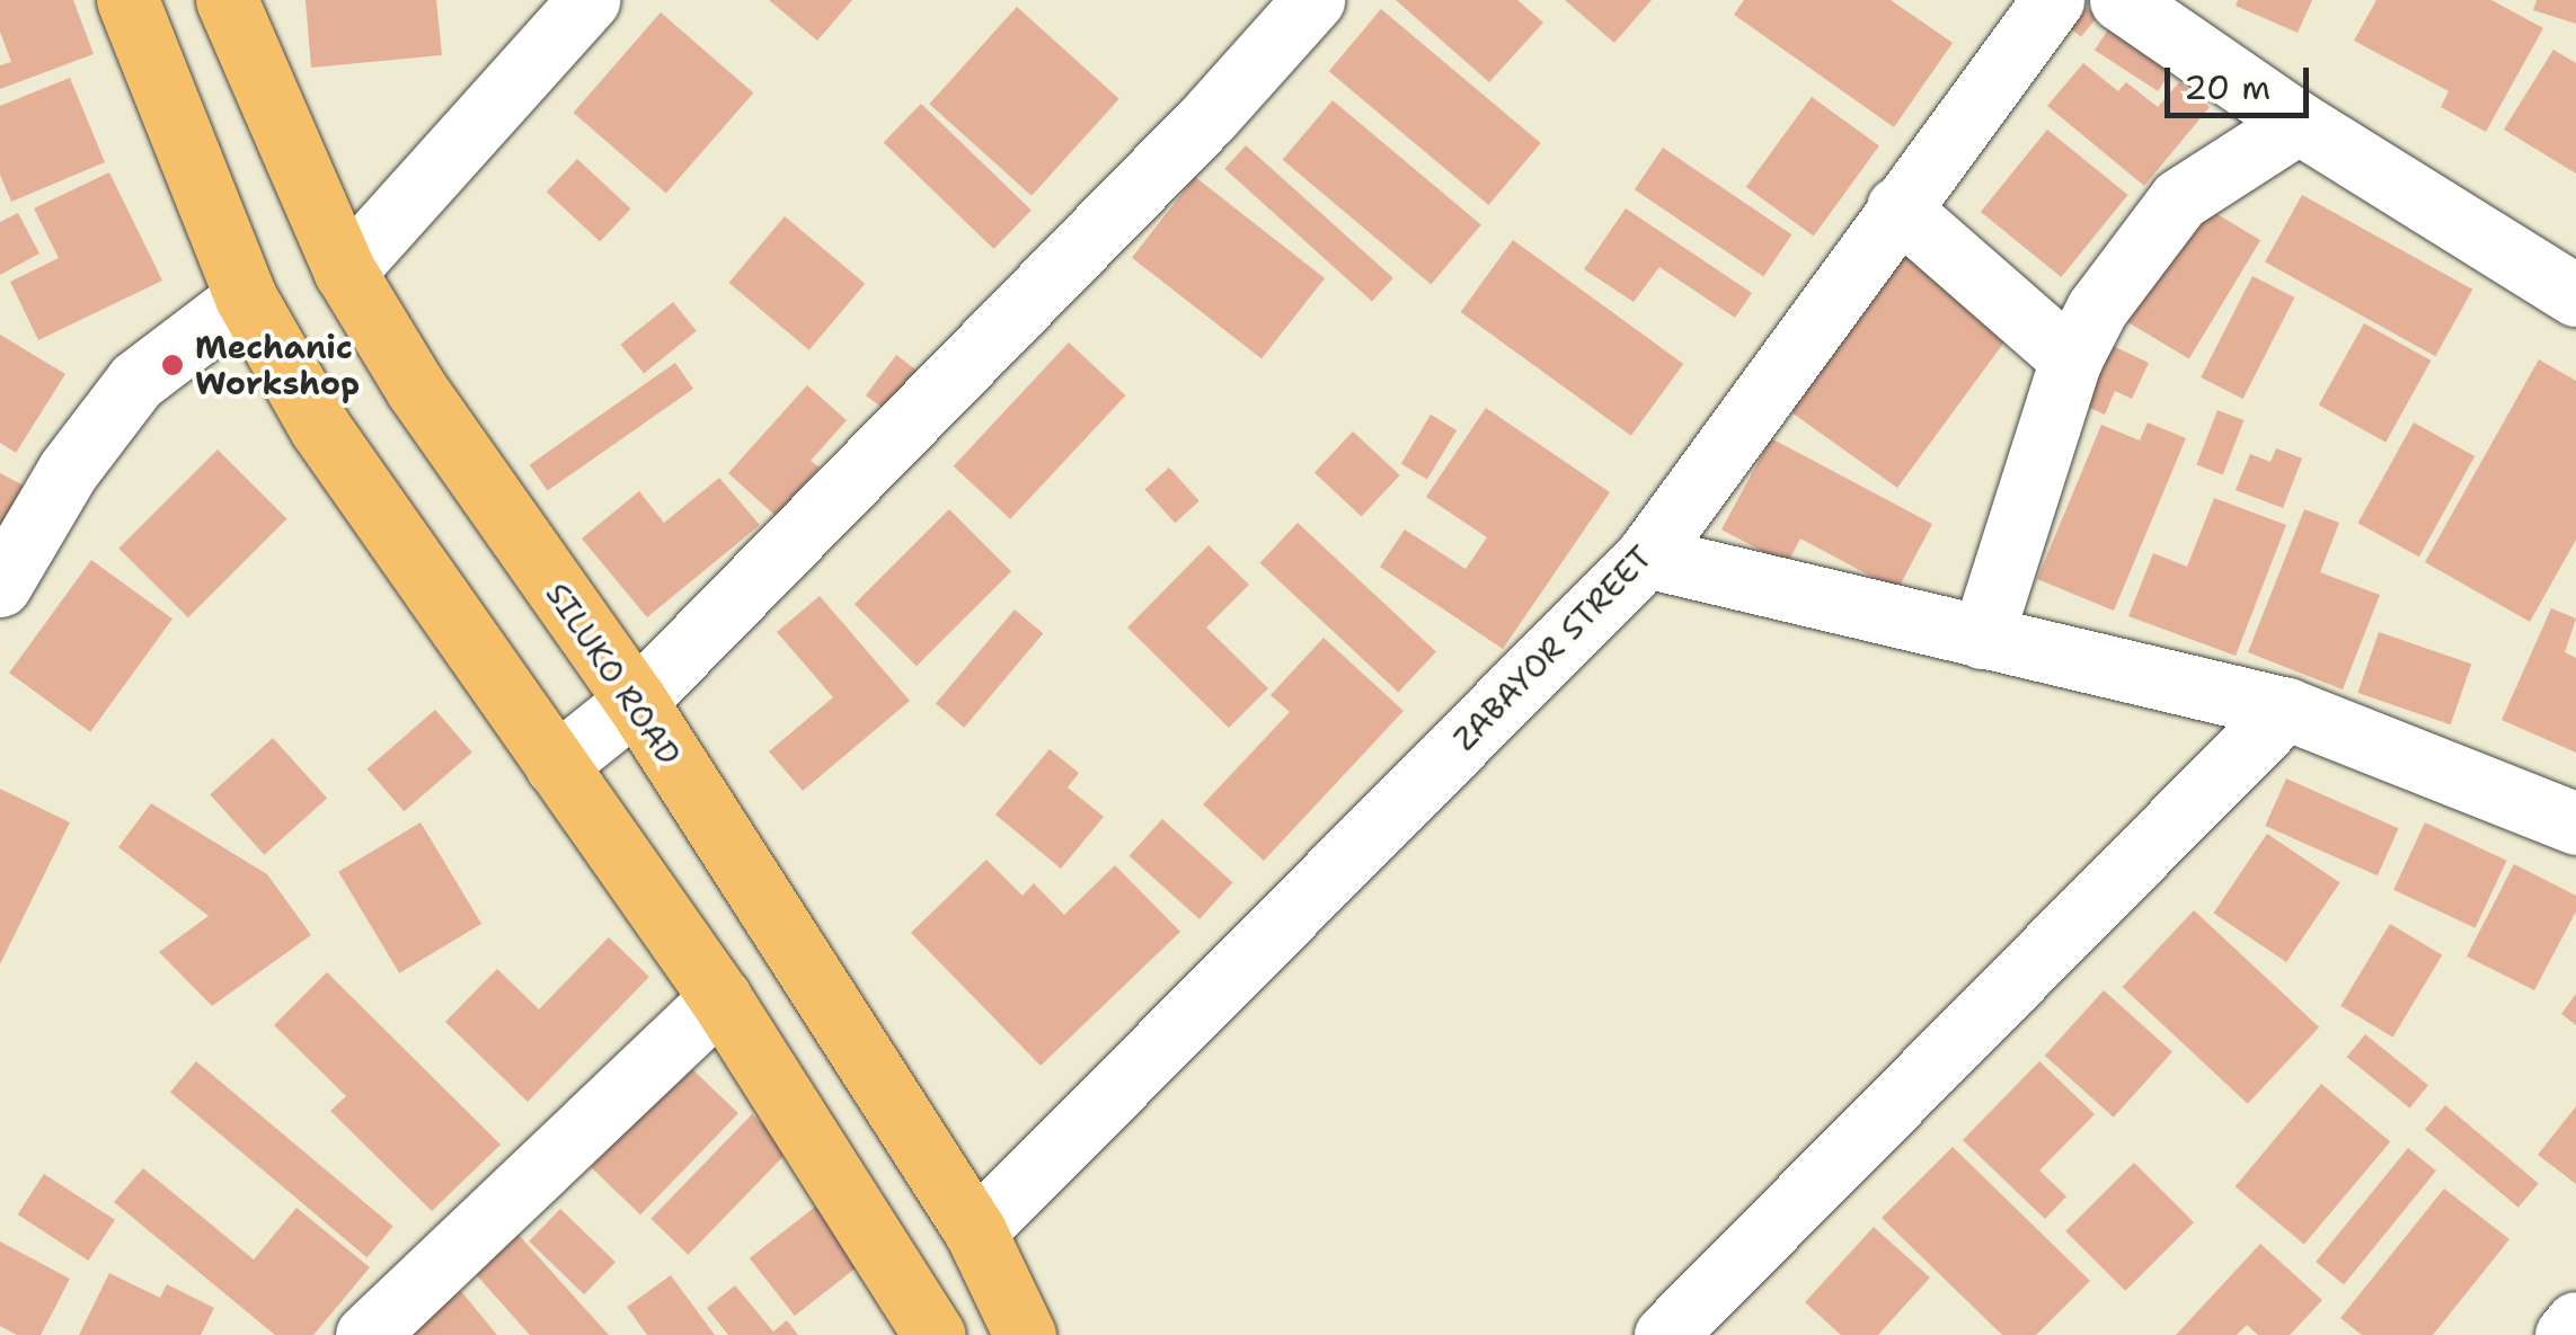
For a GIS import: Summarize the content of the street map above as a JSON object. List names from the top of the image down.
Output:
{
  "streets": {
    "main road": ["SILUKO ROAD"],
    "street": ["ZABAYOR STREET"]
  },
  "crossings": [
    ["ZABAYOR STREET", "SILUKO ROAD"]
  ],
  "places": ["Mechanic Workshop"],
  "scale_bar": "20 m"
}
